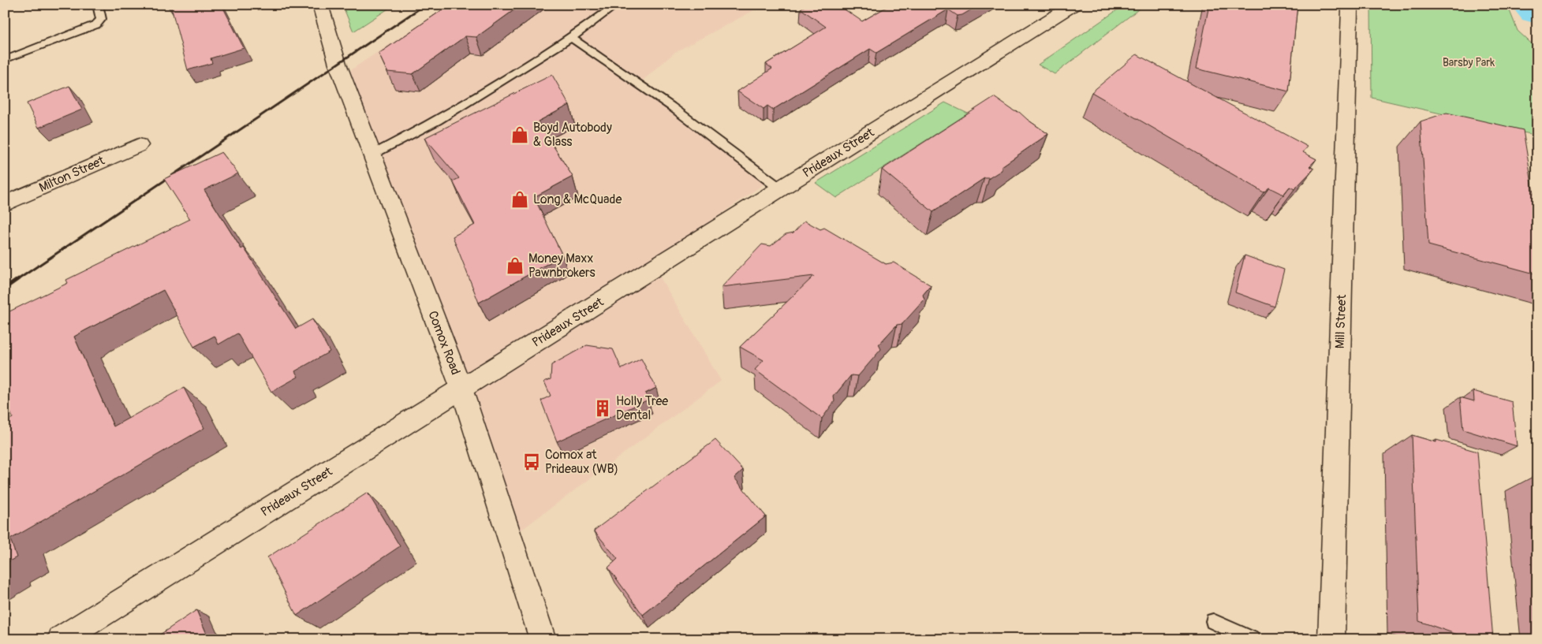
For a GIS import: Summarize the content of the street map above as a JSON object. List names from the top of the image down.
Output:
{
  "streets": {
    "street": [
      "Prideaux Street",
      "Milton Street",
      "Mill Street",
      "Comox Road"
    ]
  },
  "crossings": [
    ["Prideaux Street", "Comox Road"]
  ],
  "parks": ["Barsby Park"],
  "places": {
    "shop": ["Boyd Autobody & Glass", "Long & McQuade", "Money Maxx Pawnbrokers"],
    "building": ["Holly Tree Dental"],
    "bus stop": ["Comox at Prideaux (WB)"]
  }
}
